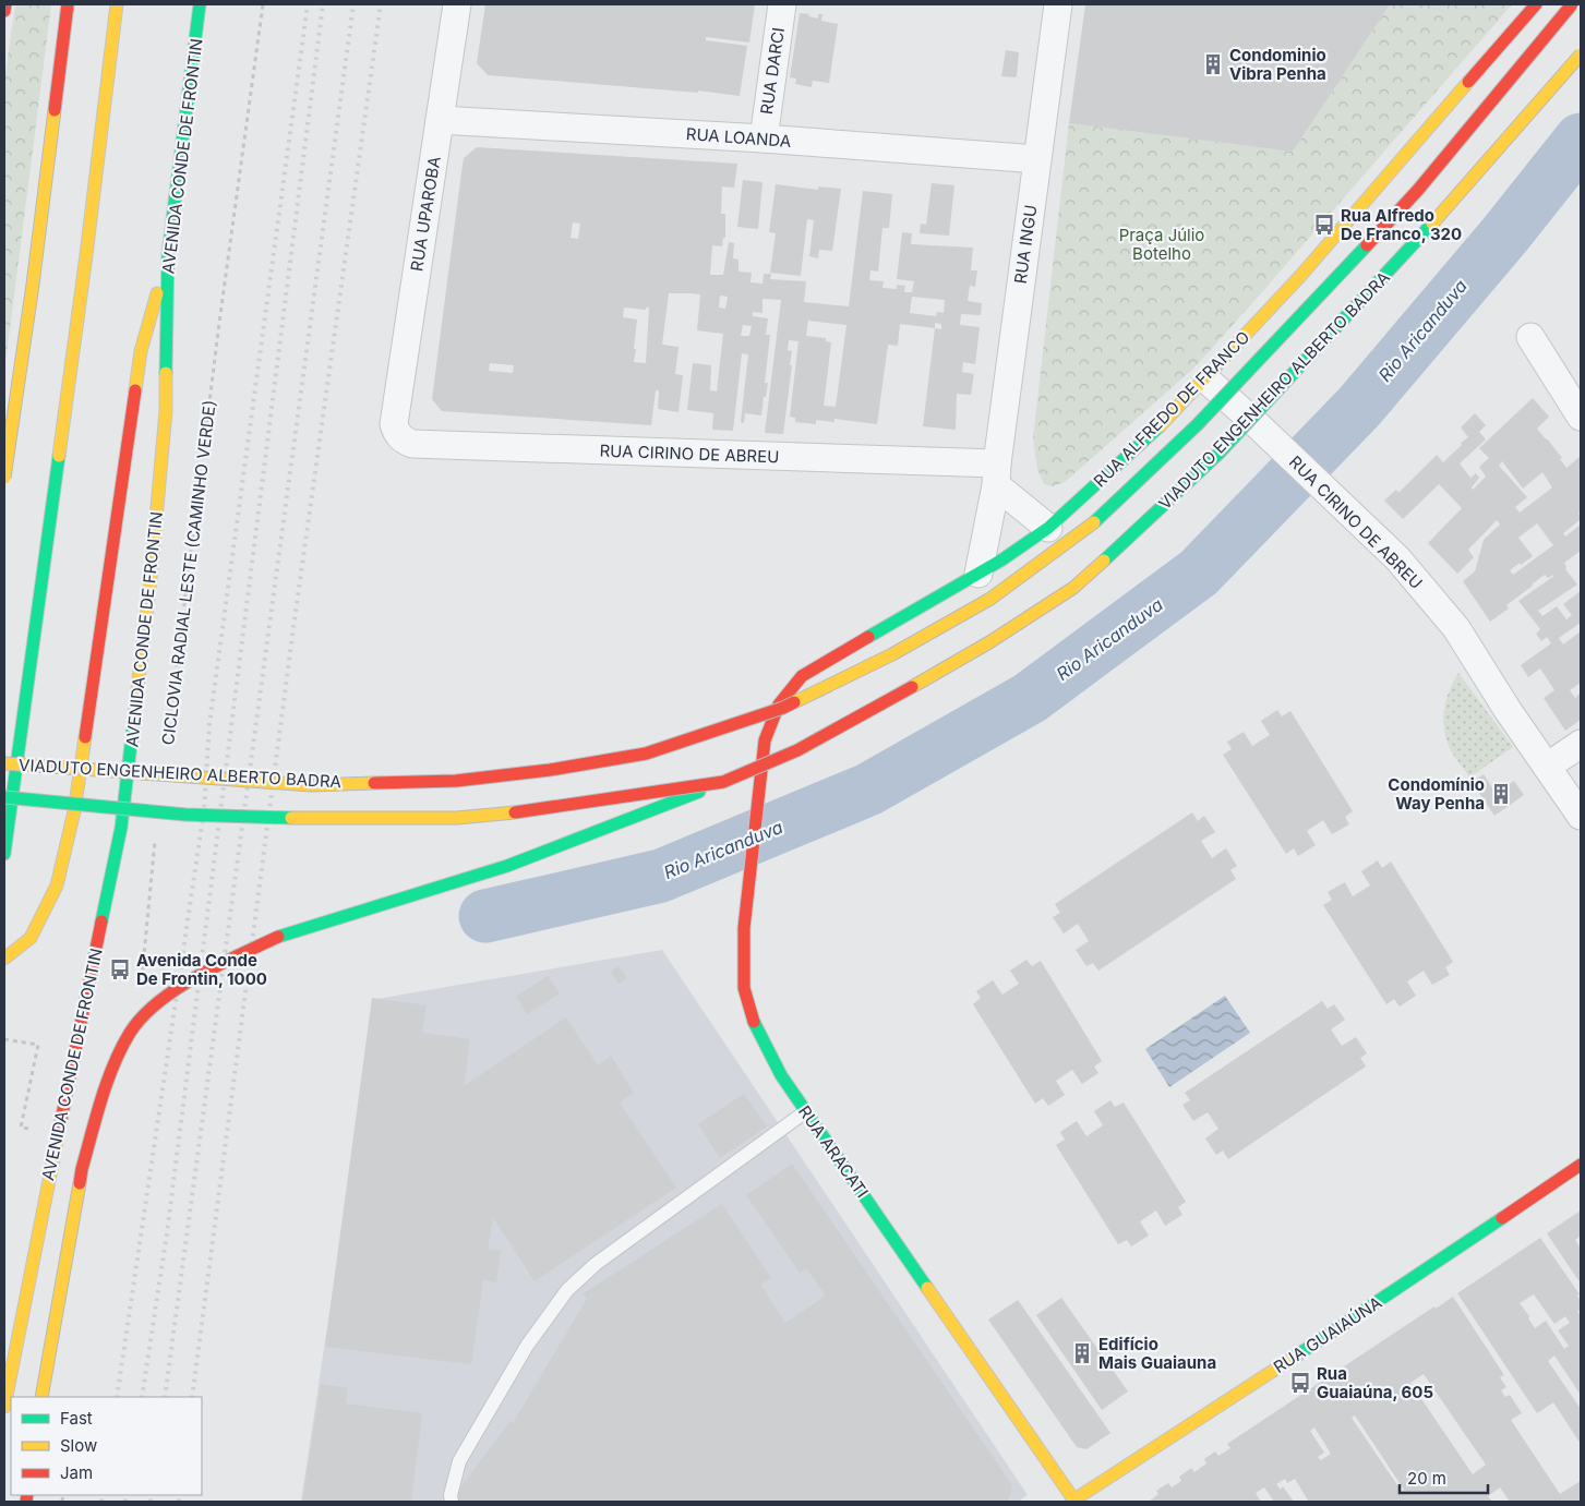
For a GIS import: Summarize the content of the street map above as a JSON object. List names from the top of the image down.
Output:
{
  "streets": {
    "main road": [
      "AVENIDA CONDE DE FRONTIN",
      "VIADUTO ENGENHEIRO ALBERTO BADRA",
      "RUA ALFREDO DE FRANCO",
      "RUA ARACATI",
      "RUA GUAIAÚNA"
    ],
    "street": [
      "RUA DARCI",
      "RUA LOANDA",
      "RUA UPAROBA",
      "RUA INGU",
      "RUA CIRINO DE ABREU"
    ],
    "path": ["CICLOVIA RADIAL LESTE (CAMINHO VERDE)"]
  },
  "crossings": [
    ["RUA DARCI", "RUA LOANDA"],
    ["RUA LOANDA", "RUA UPAROBA"],
    ["RUA LOANDA", "RUA INGU"],
    ["RUA UPAROBA", "RUA CIRINO DE ABREU"],
    ["RUA INGU", "RUA ALFREDO DE FRANCO"],
    ["RUA INGU", "RUA CIRINO DE ABREU"],
    ["RUA ALFREDO DE FRANCO", "RUA CIRINO DE ABREU"],
    ["RUA ALFREDO DE FRANCO", "RUA ARACATI"],
    ["RUA ARACATI", "RUA GUAIAÚNA"]
  ],
  "water": ["Rio Aricanduva"],
  "parks": ["Praça Júlio Botelho"],
  "places": {
    "building": ["Condominio Vibra Penha", "Condomínio Way Penha", "Edifício Mais Guaiauna"],
    "bus stop": ["Rua Alfredo De Franco, 320", "Avenida Conde De Frontin, 1000", "Rua Guaiaúna, 605"]
  },
  "legend": ["Fast", "Slow", "Jam"],
  "scale_bar": "20 m"
}
